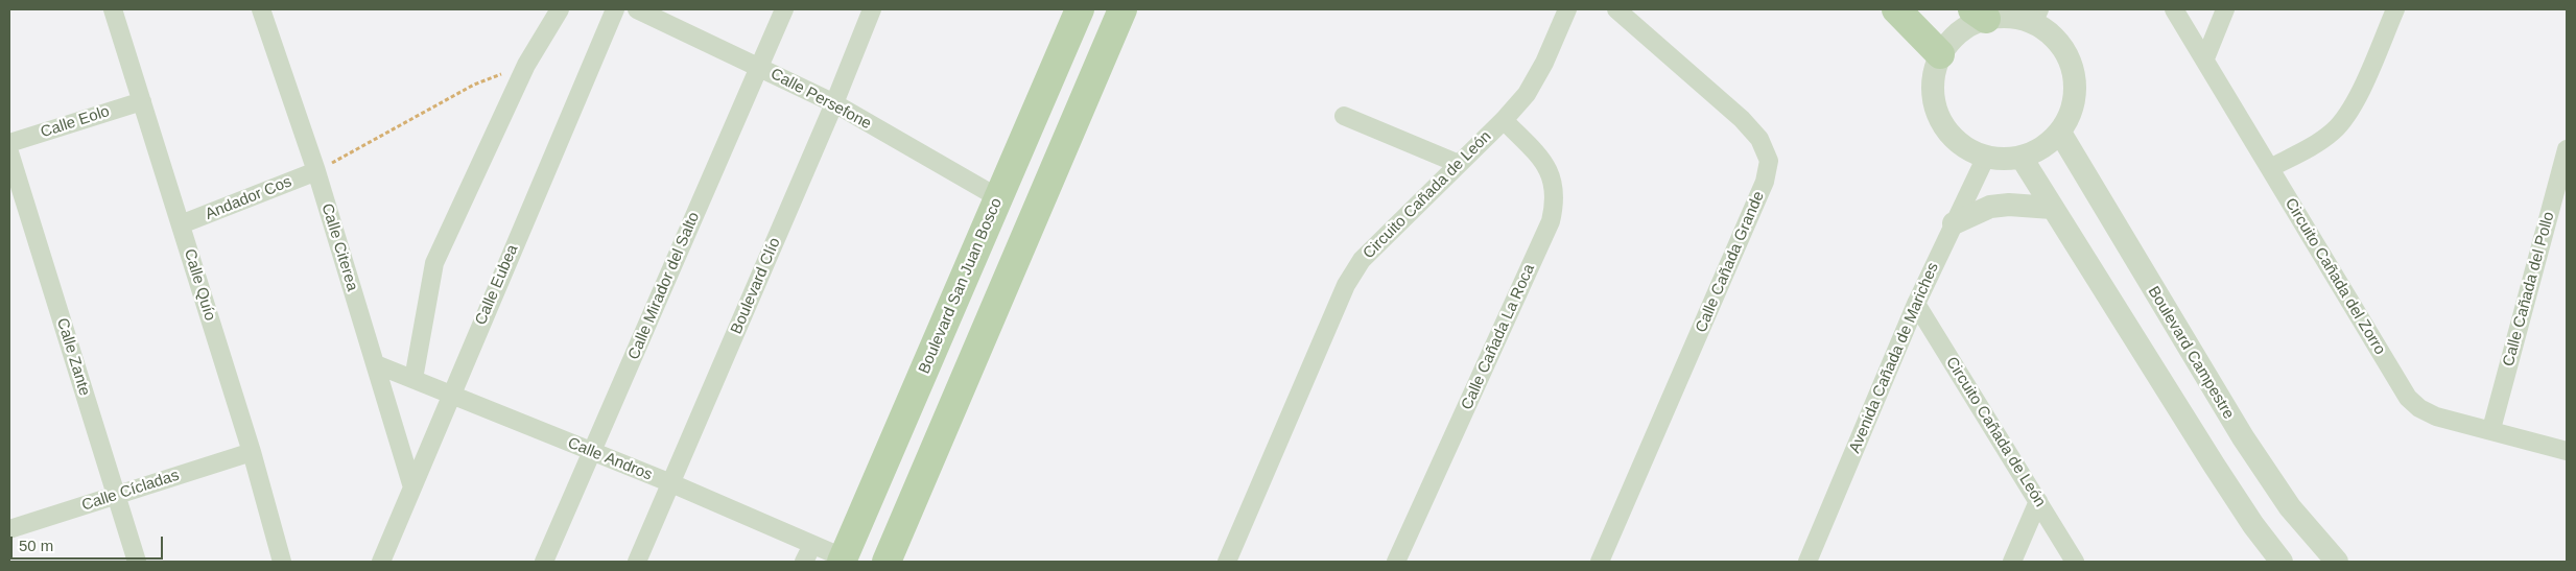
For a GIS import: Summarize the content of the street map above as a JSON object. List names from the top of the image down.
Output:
{
  "streets": {
    "main road": ["Boulevard San Juan Bosco"],
    "street": [
      "Calle Persefone",
      "Calle Eolo",
      "Circuito Cañada de León",
      "Andador Cos",
      "Calle Citerea",
      "Calle Cañada Grande",
      "Circuito Cañada del Zorro",
      "Calle Quío",
      "Calle Eubea",
      "Calle Mirador del Salto",
      "Boulevard Clío",
      "Calle Cañada del Pollo",
      "Calle Cañada La Roca",
      "Boulevard Campestre",
      "Calle Zante",
      "Avenida Cañada de Mariches",
      "Calle Andros",
      "Calle Cícladas"
    ]
  },
  "crossings": [
    ["Calle Persefone", "Calle Mirador del Salto"],
    ["Calle Persefone", "Boulevard Clío"],
    ["Calle Persefone", "Boulevard San Juan Bosco"],
    ["Calle Eolo", "Calle Quío"],
    ["Circuito Cañada de León", "Calle Cañada La Roca"],
    ["Circuito Cañada de León", "Avenida Cañada de Mariches"],
    ["Andador Cos", "Calle Citerea"],
    ["Andador Cos", "Calle Quío"],
    ["Calle Citerea", "Calle Eubea"],
    ["Calle Citerea", "Calle Andros"],
    ["Circuito Cañada del Zorro", "Calle Cañada del Pollo"],
    ["Calle Quío", "Calle Cícladas"],
    ["Calle Eubea", "Calle Andros"],
    ["Calle Mirador del Salto", "Calle Andros"],
    ["Boulevard Clío", "Calle Andros"],
    ["Boulevard San Juan Bosco", "Calle Andros"],
    ["Boulevard Campestre", "Avenida Cañada de Mariches"],
    ["Calle Zante", "Calle Cícladas"]
  ],
  "scale_bar": "50 m"
}
